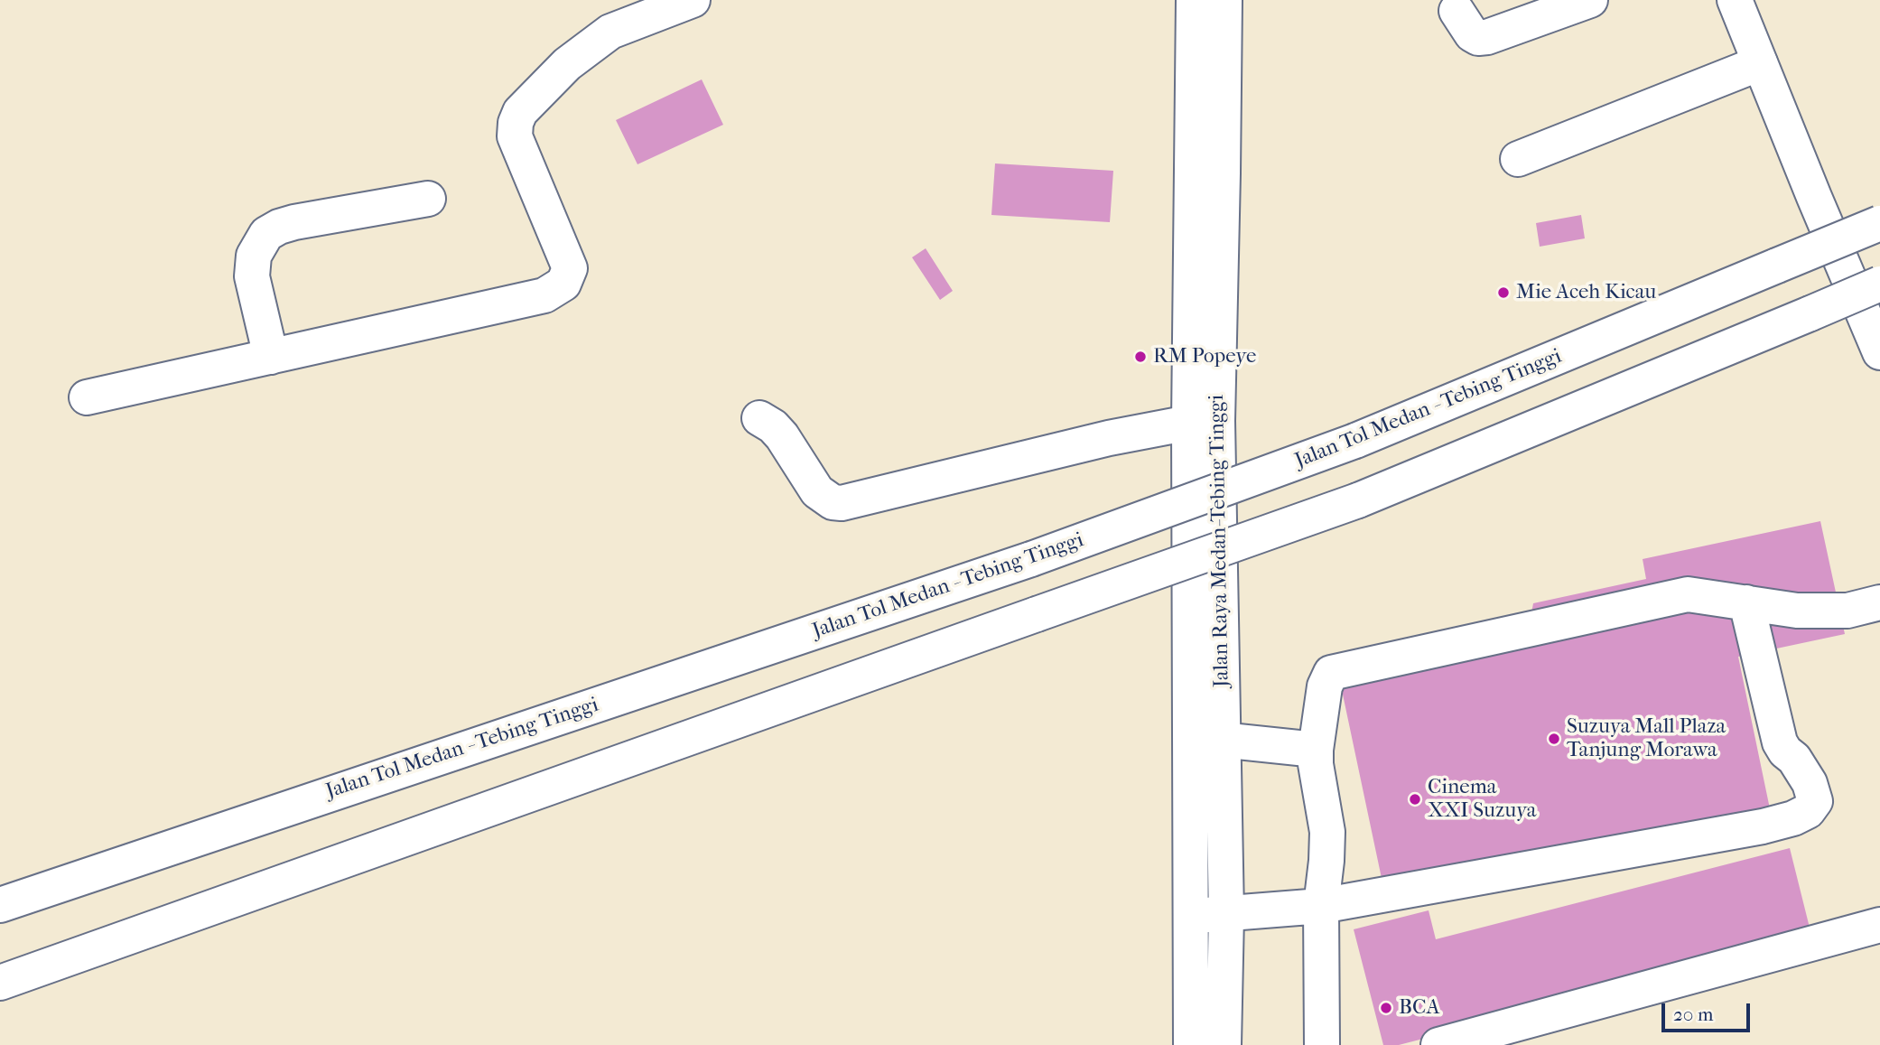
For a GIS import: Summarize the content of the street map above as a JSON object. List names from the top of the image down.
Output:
{
  "streets": {
    "main road": ["Jalan Tol Medan - Tebing Tinggi", "Jalan Raya Medan-Tebing Tinggi"]
  },
  "places": [
    "Mie Aceh Kicau",
    "RM Popeye",
    "Suzuya Mall Plaza Tanjung Morawa",
    "Cinema XXI Suzuya",
    "BCA"
  ],
  "scale_bar": "20 m"
}
